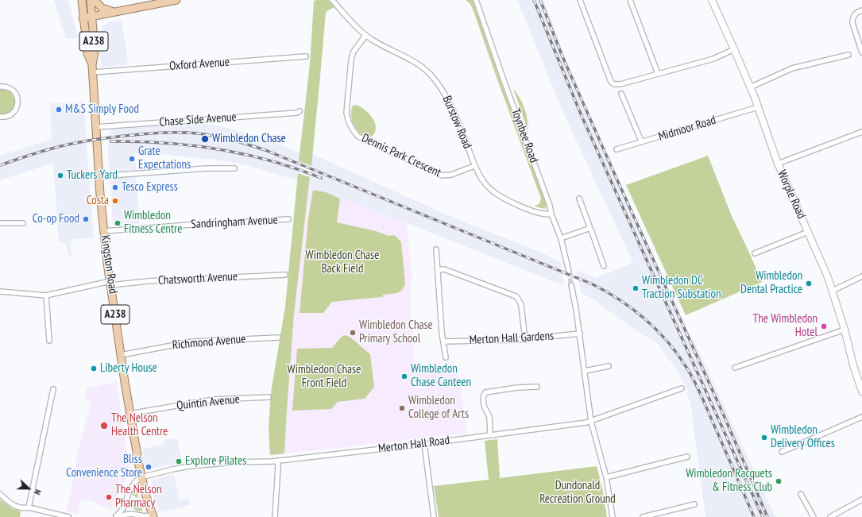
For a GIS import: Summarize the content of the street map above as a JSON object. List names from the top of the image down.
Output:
{
  "streets": {
    "main road": ["A238", "Worple Road", "Kingston Road"],
    "street": [
      "Oxford Avenue",
      "Chase Side Avenue",
      "Burstow Road",
      "Midmoor Road",
      "Toynbee Road",
      "Dennis Park Crescent",
      "Sandringham Avenue",
      "Chatsworth Avenue",
      "Merton Hall Gardens",
      "Richmond Avenue",
      "Quintin Avenue",
      "Merton Hall Road"
    ]
  },
  "crossings": [
    ["A238", "Kingston Road"],
    ["Oxford Avenue", "Kingston Road"],
    ["Chase Side Avenue", "Kingston Road"],
    ["Burstow Road", "Toynbee Road"],
    ["Burstow Road", "Dennis Park Crescent"],
    ["Midmoor Road", "Worple Road"],
    ["Sandringham Avenue", "Kingston Road"],
    ["Kingston Road", "Chatsworth Avenue"],
    ["Kingston Road", "Richmond Avenue"],
    ["Kingston Road", "Quintin Avenue"],
    ["Kingston Road", "Merton Hall Road"]
  ],
  "parks": ["Wimbledon Chase Back Field", "Wimbledon Chase Front Field", "Dundonald Recreation Ground"],
  "places": [
    "M&S Simply Food",
    "Wimbledon Chase",
    "Grate Expectations",
    "Tuckers Yard",
    "Tesco Express",
    "Costa",
    "Co-op Food",
    "Wimbledon Fitness Centre",
    "Wimbledon Dental Practice",
    "Wimbledon DC Traction Substation",
    "The Wimbledon Hotel",
    "Wimbledon Chase Primary School",
    "Liberty House",
    "Wimbledon Chase Canteen",
    "Wimbledon College of Arts",
    "The Nelson Health Centre",
    "Wimbledon Delivery Offices",
    "Explore Pilates",
    "Bliss Convenience Store",
    "Wimbledon Racquets & Fitness Club",
    "The Nelson Pharmacy"
  ],
  "north": "right"
}
